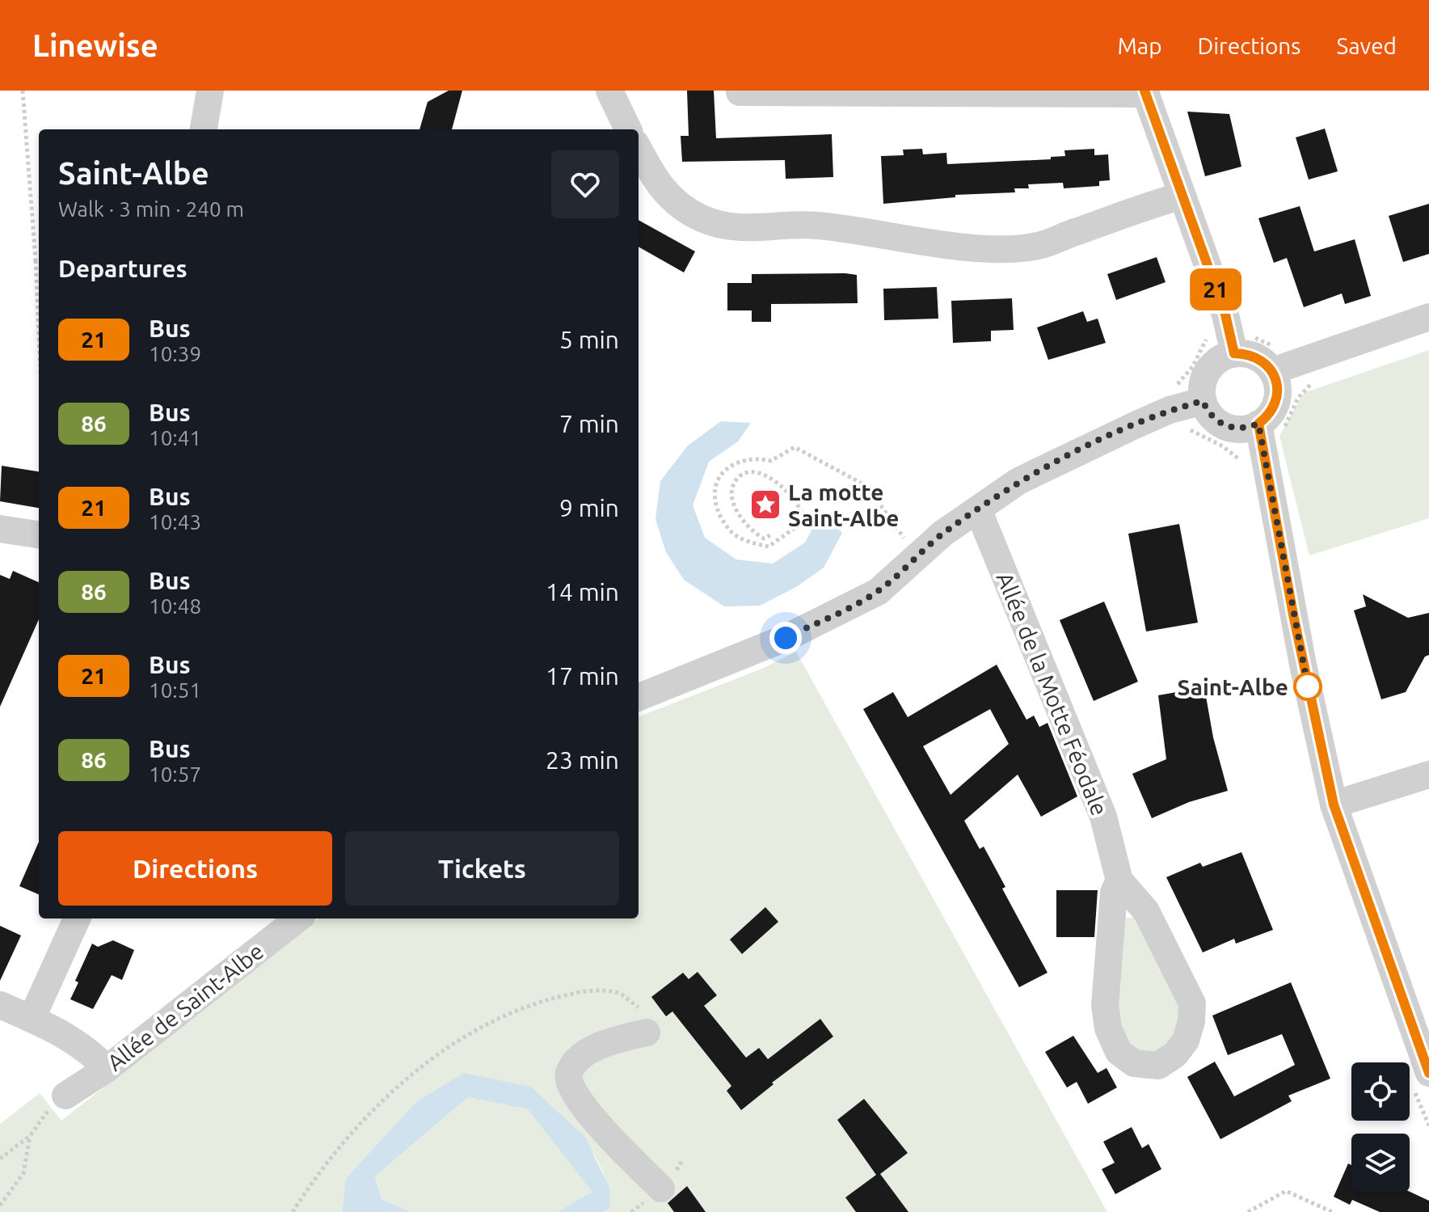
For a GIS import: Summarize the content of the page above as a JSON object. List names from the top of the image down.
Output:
{
  "streets": {
    "street": ["Allée de la Motte Féodale", "Allée de Saint-Albe"]
  },
  "places": {
    "place": ["La motte Saint-Albe"],
    "other": ["Saint-Albe"]
  },
  "lines": ["bus line 21"],
  "page": {
    "header": "Linewise",
    "nav": ["Map", "Directions", "Saved"],
    "on_map": "21",
    "heading": [
      ["Saint-Albe", "Walk · 3 min · 240 m"],
      "Departures"
    ],
    "list": [
      {
        "mark": "21",
        "name": "Bus",
        "note": "10:39",
        "value": "5 min"
      },
      {
        "mark": "86",
        "name": "Bus",
        "note": "10:41",
        "value": "7 min"
      },
      {
        "mark": "21",
        "name": "Bus",
        "note": "10:43",
        "value": "9 min"
      },
      {
        "mark": "86",
        "name": "Bus",
        "note": "10:48",
        "value": "14 min"
      },
      {
        "mark": "21",
        "name": "Bus",
        "note": "10:51",
        "value": "17 min"
      },
      {
        "mark": "86",
        "name": "Bus",
        "note": "10:57",
        "value": "23 min"
      }
    ],
    "buttons": ["Directions", "Tickets"]
  }
}
